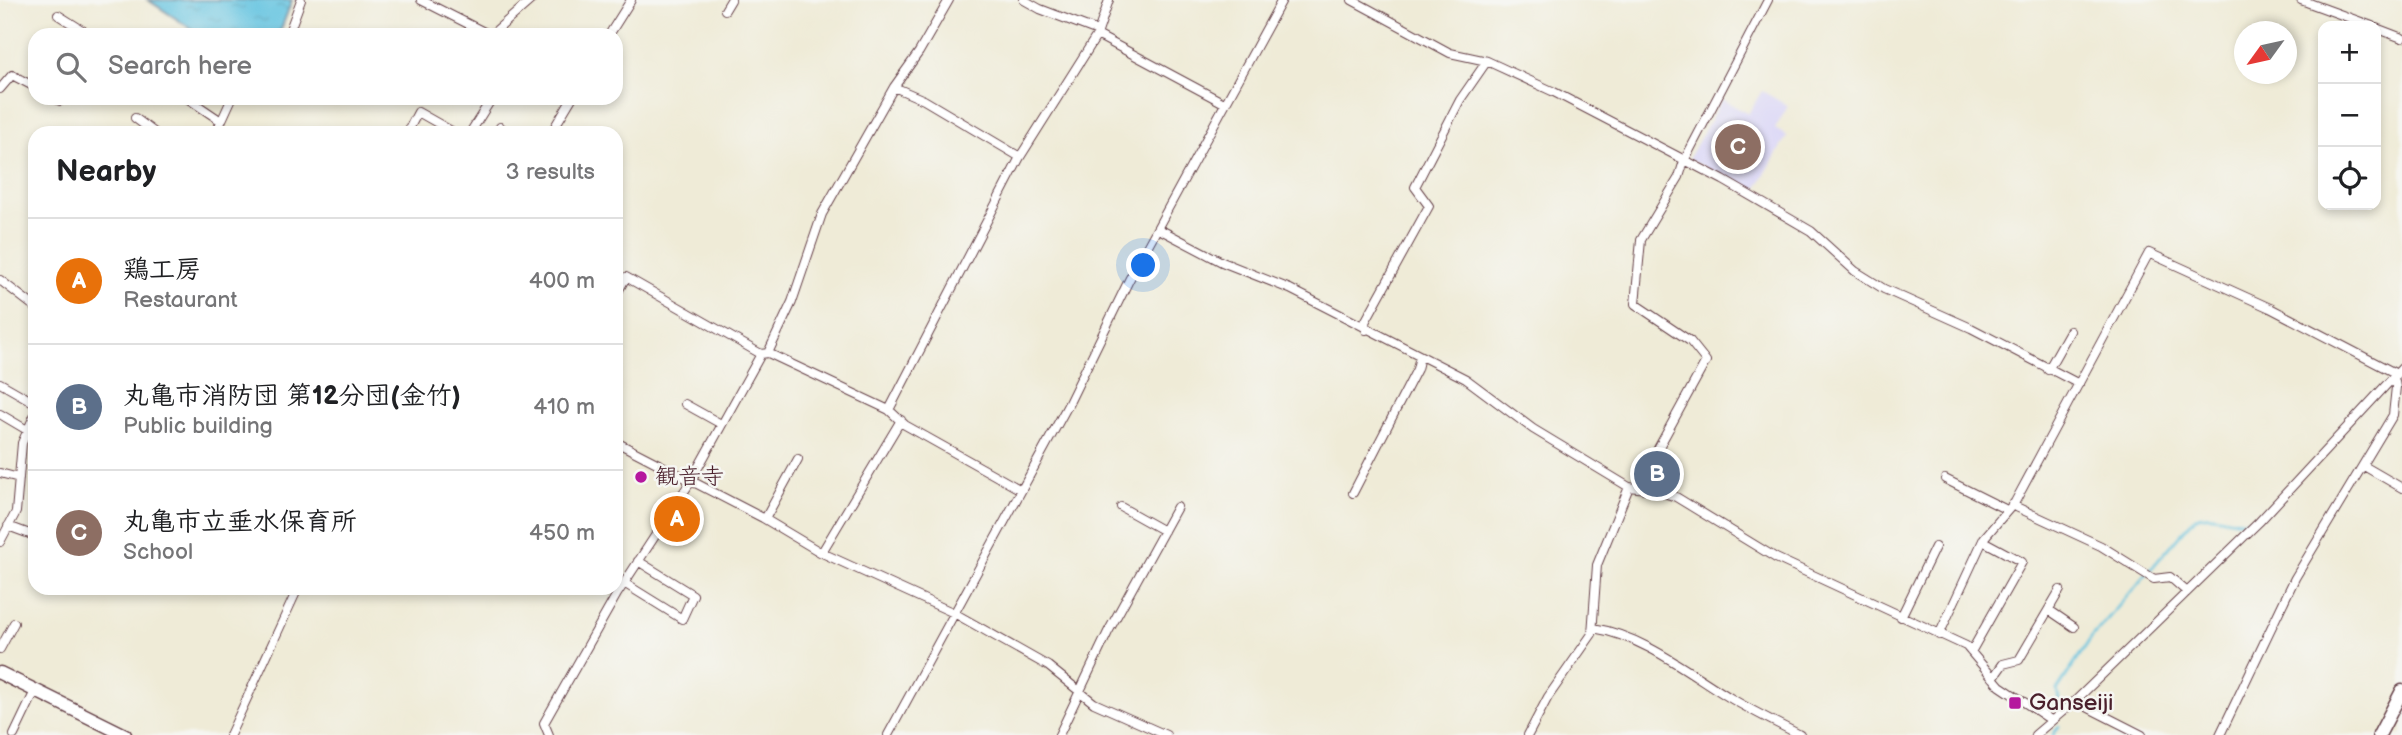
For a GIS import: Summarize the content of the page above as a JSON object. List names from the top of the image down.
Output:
{
  "places": {
    "other": ["観音寺"],
    "transit": ["Ganseiji"]
  },
  "north": "bottom left",
  "page": {
    "map_buttons": ["+", "−"],
    "search": "Search here",
    "pins": ["C", "B", "A"],
    "heading": ["Nearby", "3 results"],
    "list": [
      {
        "mark": "A",
        "name": "鶏工房",
        "note": "Restaurant",
        "value": "400 m"
      },
      {
        "mark": "B",
        "name": "丸亀市消防団 第12分団(金竹)",
        "note": "Public building",
        "value": "410 m"
      },
      {
        "mark": "C",
        "name": "丸亀市立垂水保育所",
        "note": "School",
        "value": "450 m"
      }
    ]
  }
}
